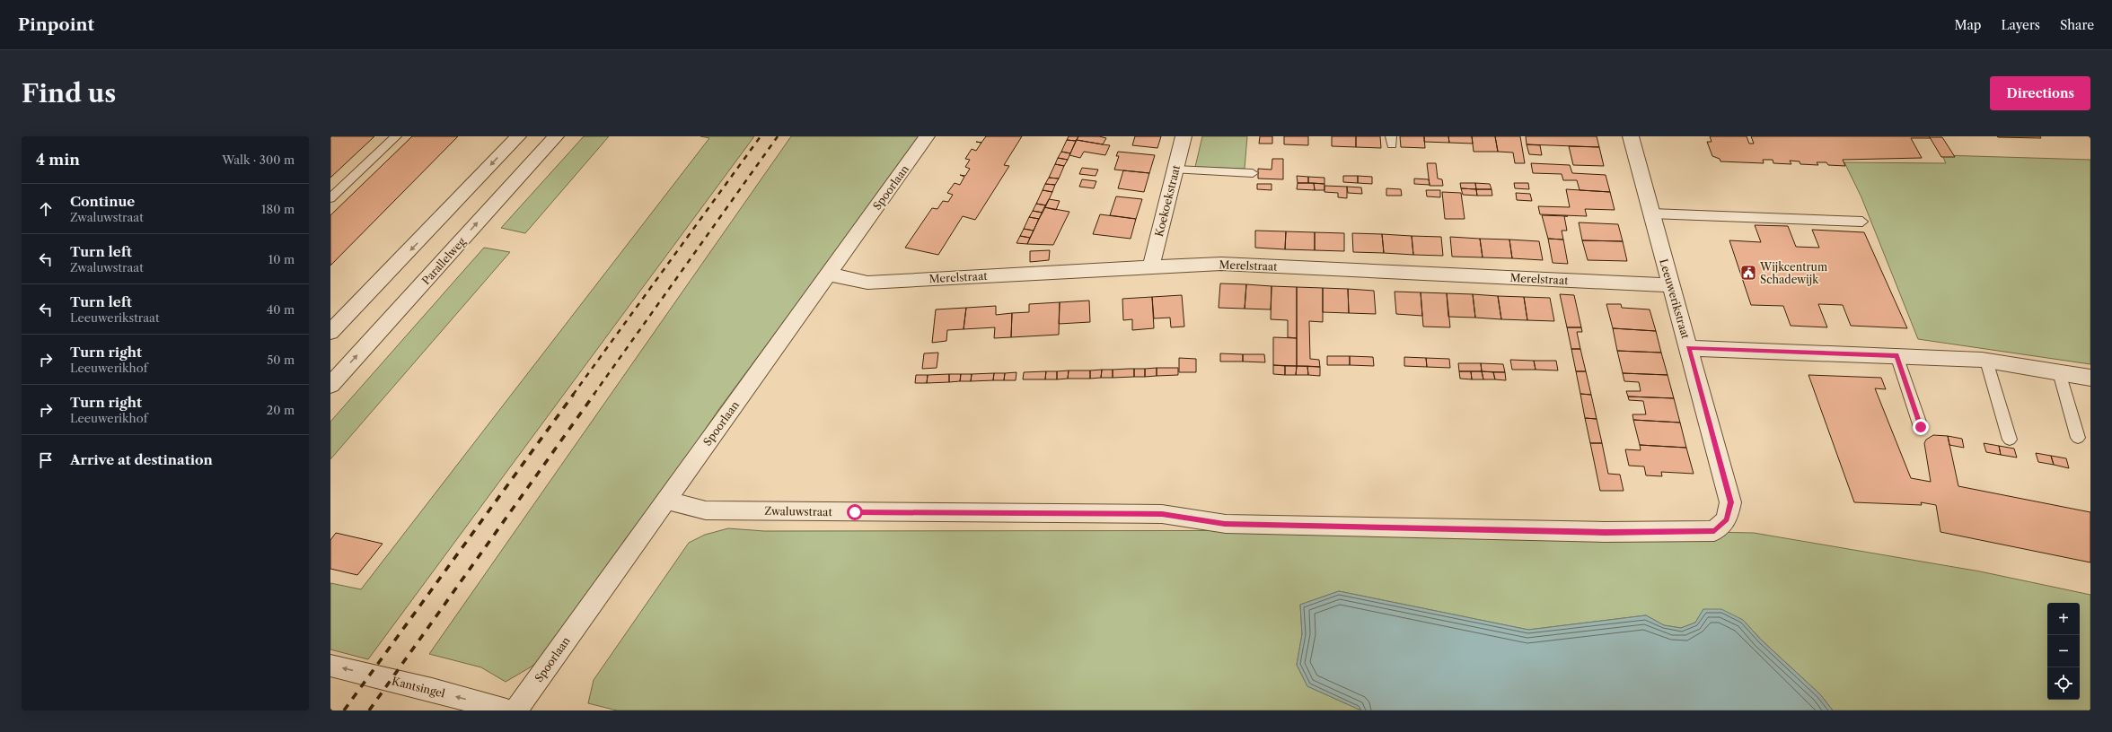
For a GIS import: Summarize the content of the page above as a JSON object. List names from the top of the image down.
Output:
{
  "streets": {
    "street": [
      "Spoorlaan",
      "Koekoekstraat",
      "Parallelweg",
      "Merelstraat",
      "Leeuwerikstraat",
      "Zwaluwstraat",
      "Kantsingel"
    ]
  },
  "crossings": [
    ["Spoorlaan", "Merelstraat"],
    ["Spoorlaan", "Zwaluwstraat"],
    ["Koekoekstraat", "Merelstraat"],
    ["Merelstraat", "Leeuwerikstraat"],
    ["Leeuwerikstraat", "Zwaluwstraat"]
  ],
  "one_way": ["Kantsingel"],
  "places": {
    "public building": ["Wijkcentrum Schadewijk"]
  },
  "page": {
    "header": "Pinpoint",
    "nav": ["Map", "Layers", "Share"],
    "buttons": "Directions",
    "title": "Find us",
    "heading": ["4 min", "Walk · 300 m"],
    "list": [
      ["Continue", "Zwaluwstraat", "180 m"],
      ["Turn left", "Zwaluwstraat", "10 m"],
      ["Turn left", "Leeuwerikstraat", "40 m"],
      ["Turn right", "Leeuwerikhof", "50 m"],
      ["Turn right", "Leeuwerikhof", "20 m"],
      "Arrive at destination"
    ],
    "map_buttons": ["+", "−"]
  }
}
